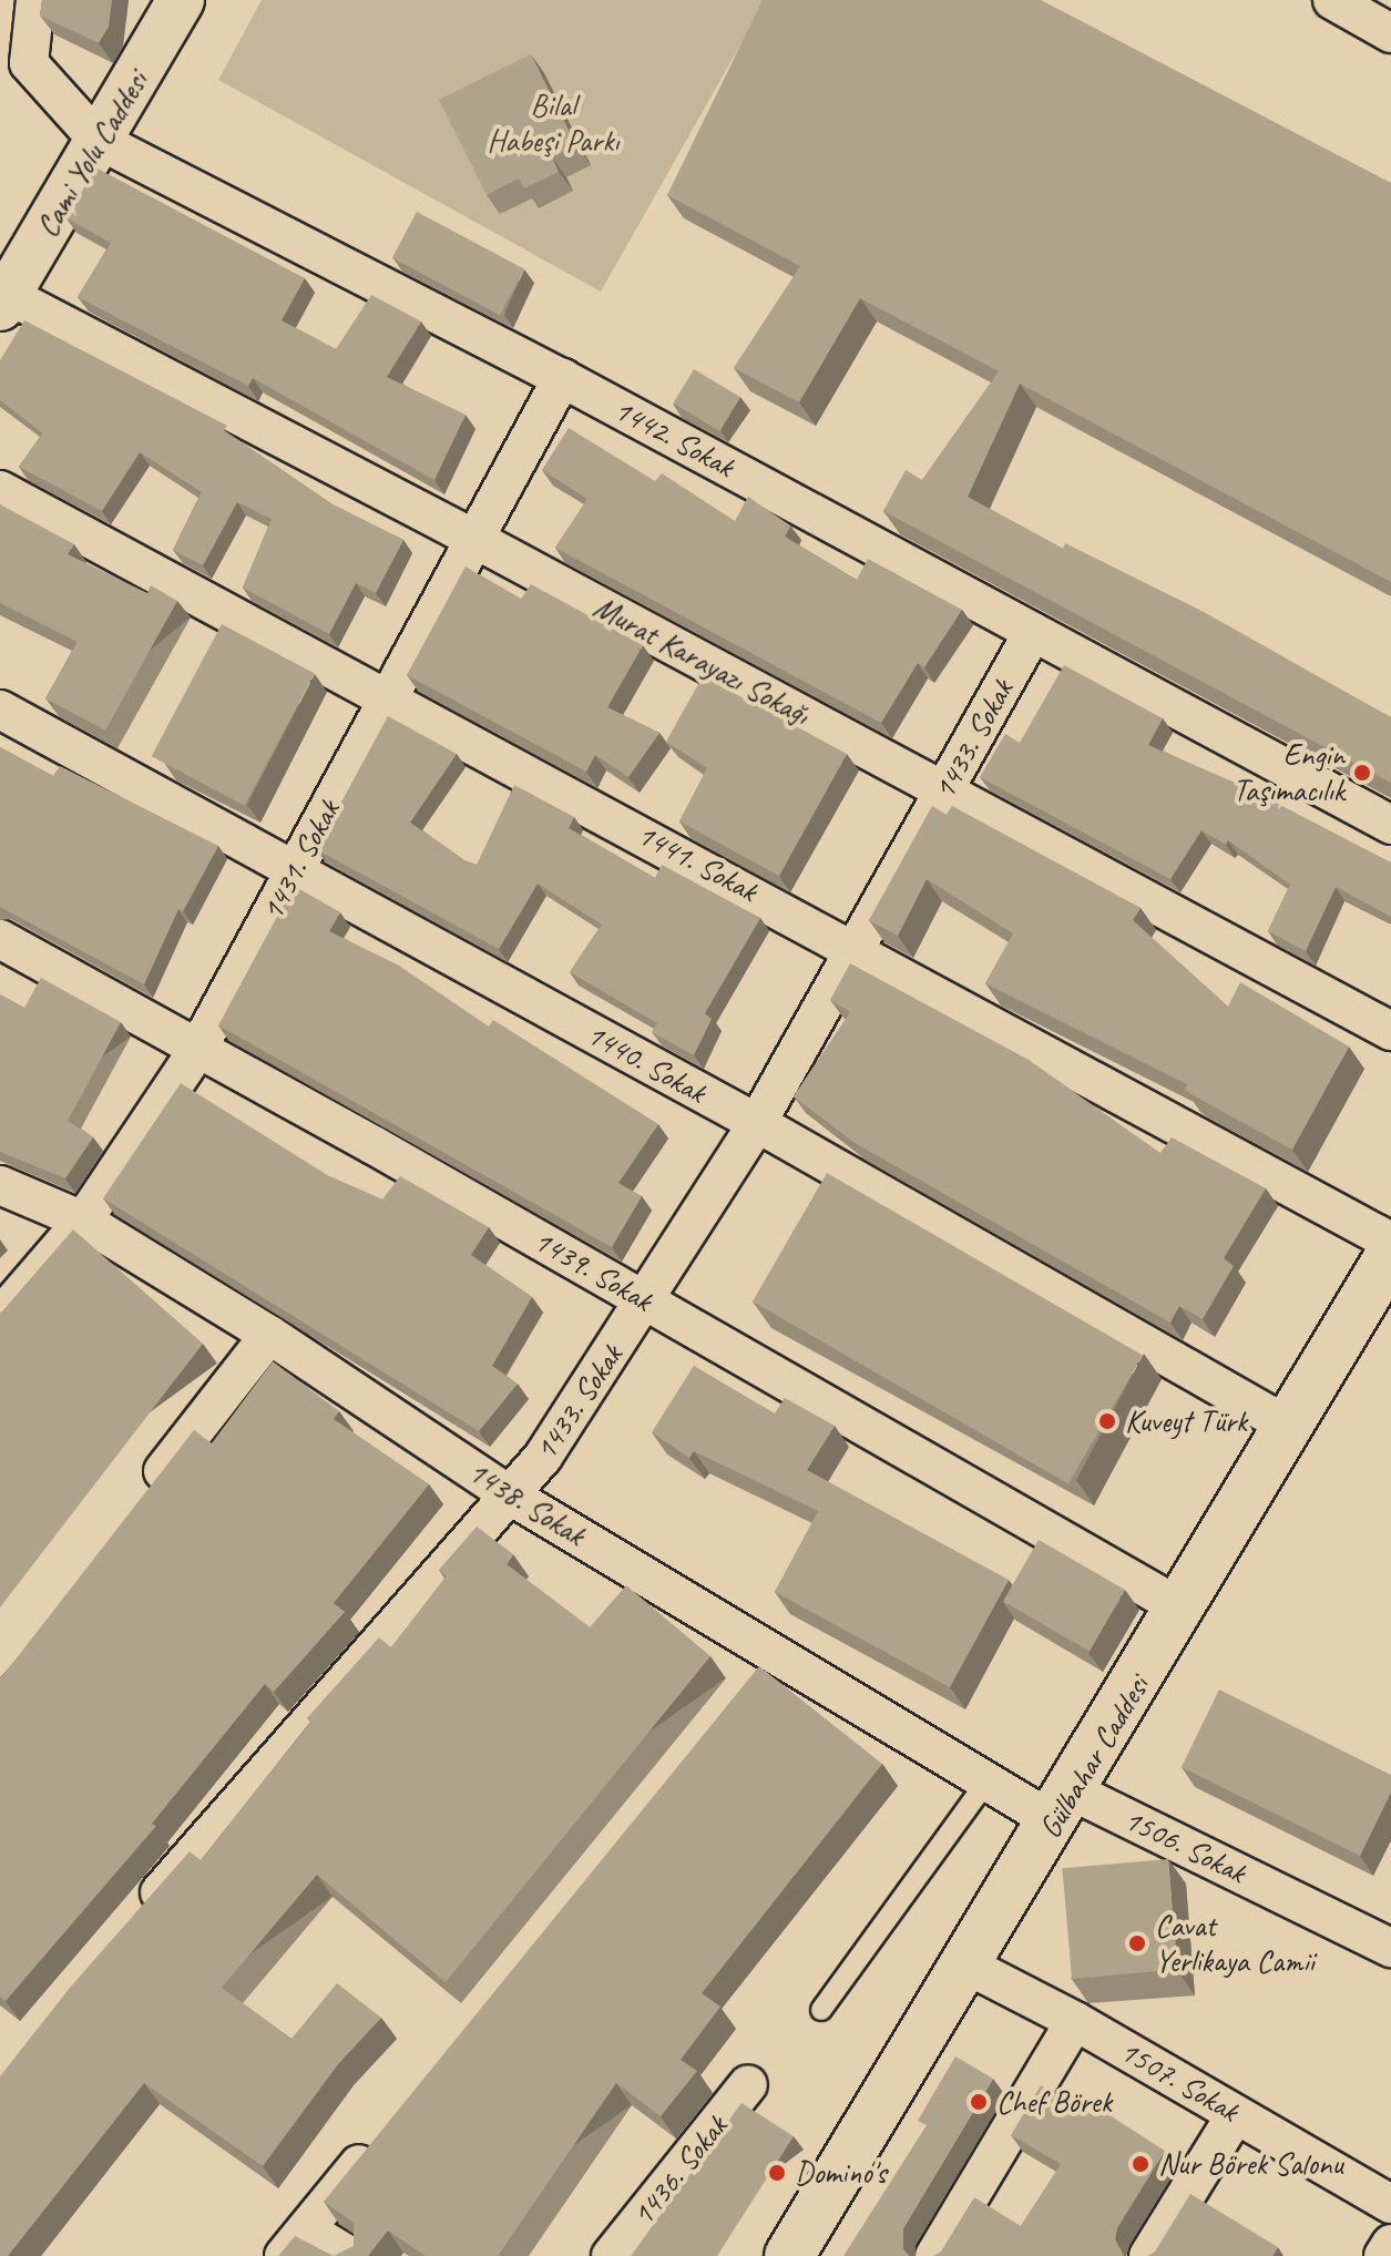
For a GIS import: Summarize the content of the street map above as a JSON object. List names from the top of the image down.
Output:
{
  "streets": {
    "main road": ["Gülbahar Caddesi"],
    "street": [
      "Cami Yolu Caddesi",
      "1442. Sokak",
      "Murat Karayazı Sokağı",
      "1433. Sokak",
      "1431. Sokak",
      "1441. Sokak",
      "1440. Sokak",
      "1439. Sokak",
      "1438. Sokak",
      "1506. Sokak",
      "1507. Sokak",
      "1436. Sokak"
    ]
  },
  "crossings": [
    ["Cami Yolu Caddesi", "1442. Sokak"],
    ["Cami Yolu Caddesi", "Murat Karayazı Sokağı"],
    ["1442. Sokak", "1433. Sokak"],
    ["1442. Sokak", "1431. Sokak"],
    ["Murat Karayazı Sokağı", "1433. Sokak"],
    ["Murat Karayazı Sokağı", "1431. Sokak"],
    ["1433. Sokak", "1441. Sokak"],
    ["1433. Sokak", "1440. Sokak"],
    ["1433. Sokak", "1439. Sokak"],
    ["1433. Sokak", "1438. Sokak"],
    ["1431. Sokak", "1441. Sokak"],
    ["1431. Sokak", "1440. Sokak"],
    ["1431. Sokak", "1439. Sokak"],
    ["1431. Sokak", "1438. Sokak"],
    ["1440. Sokak", "Gülbahar Caddesi"],
    ["1439. Sokak", "Gülbahar Caddesi"],
    ["1438. Sokak", "Gülbahar Caddesi"],
    ["1438. Sokak", "1506. Sokak"],
    ["Gülbahar Caddesi", "1506. Sokak"],
    ["Gülbahar Caddesi", "1507. Sokak"]
  ],
  "parks": ["Bilal Habeşi Parkı"],
  "places": [
    "Engin Taşımacılık",
    "Kuveyt Türk",
    "Cavat Yerlikaya Camii",
    "Chef Börek",
    "Nur Börek Salonu",
    "Domino's"
  ]
}
